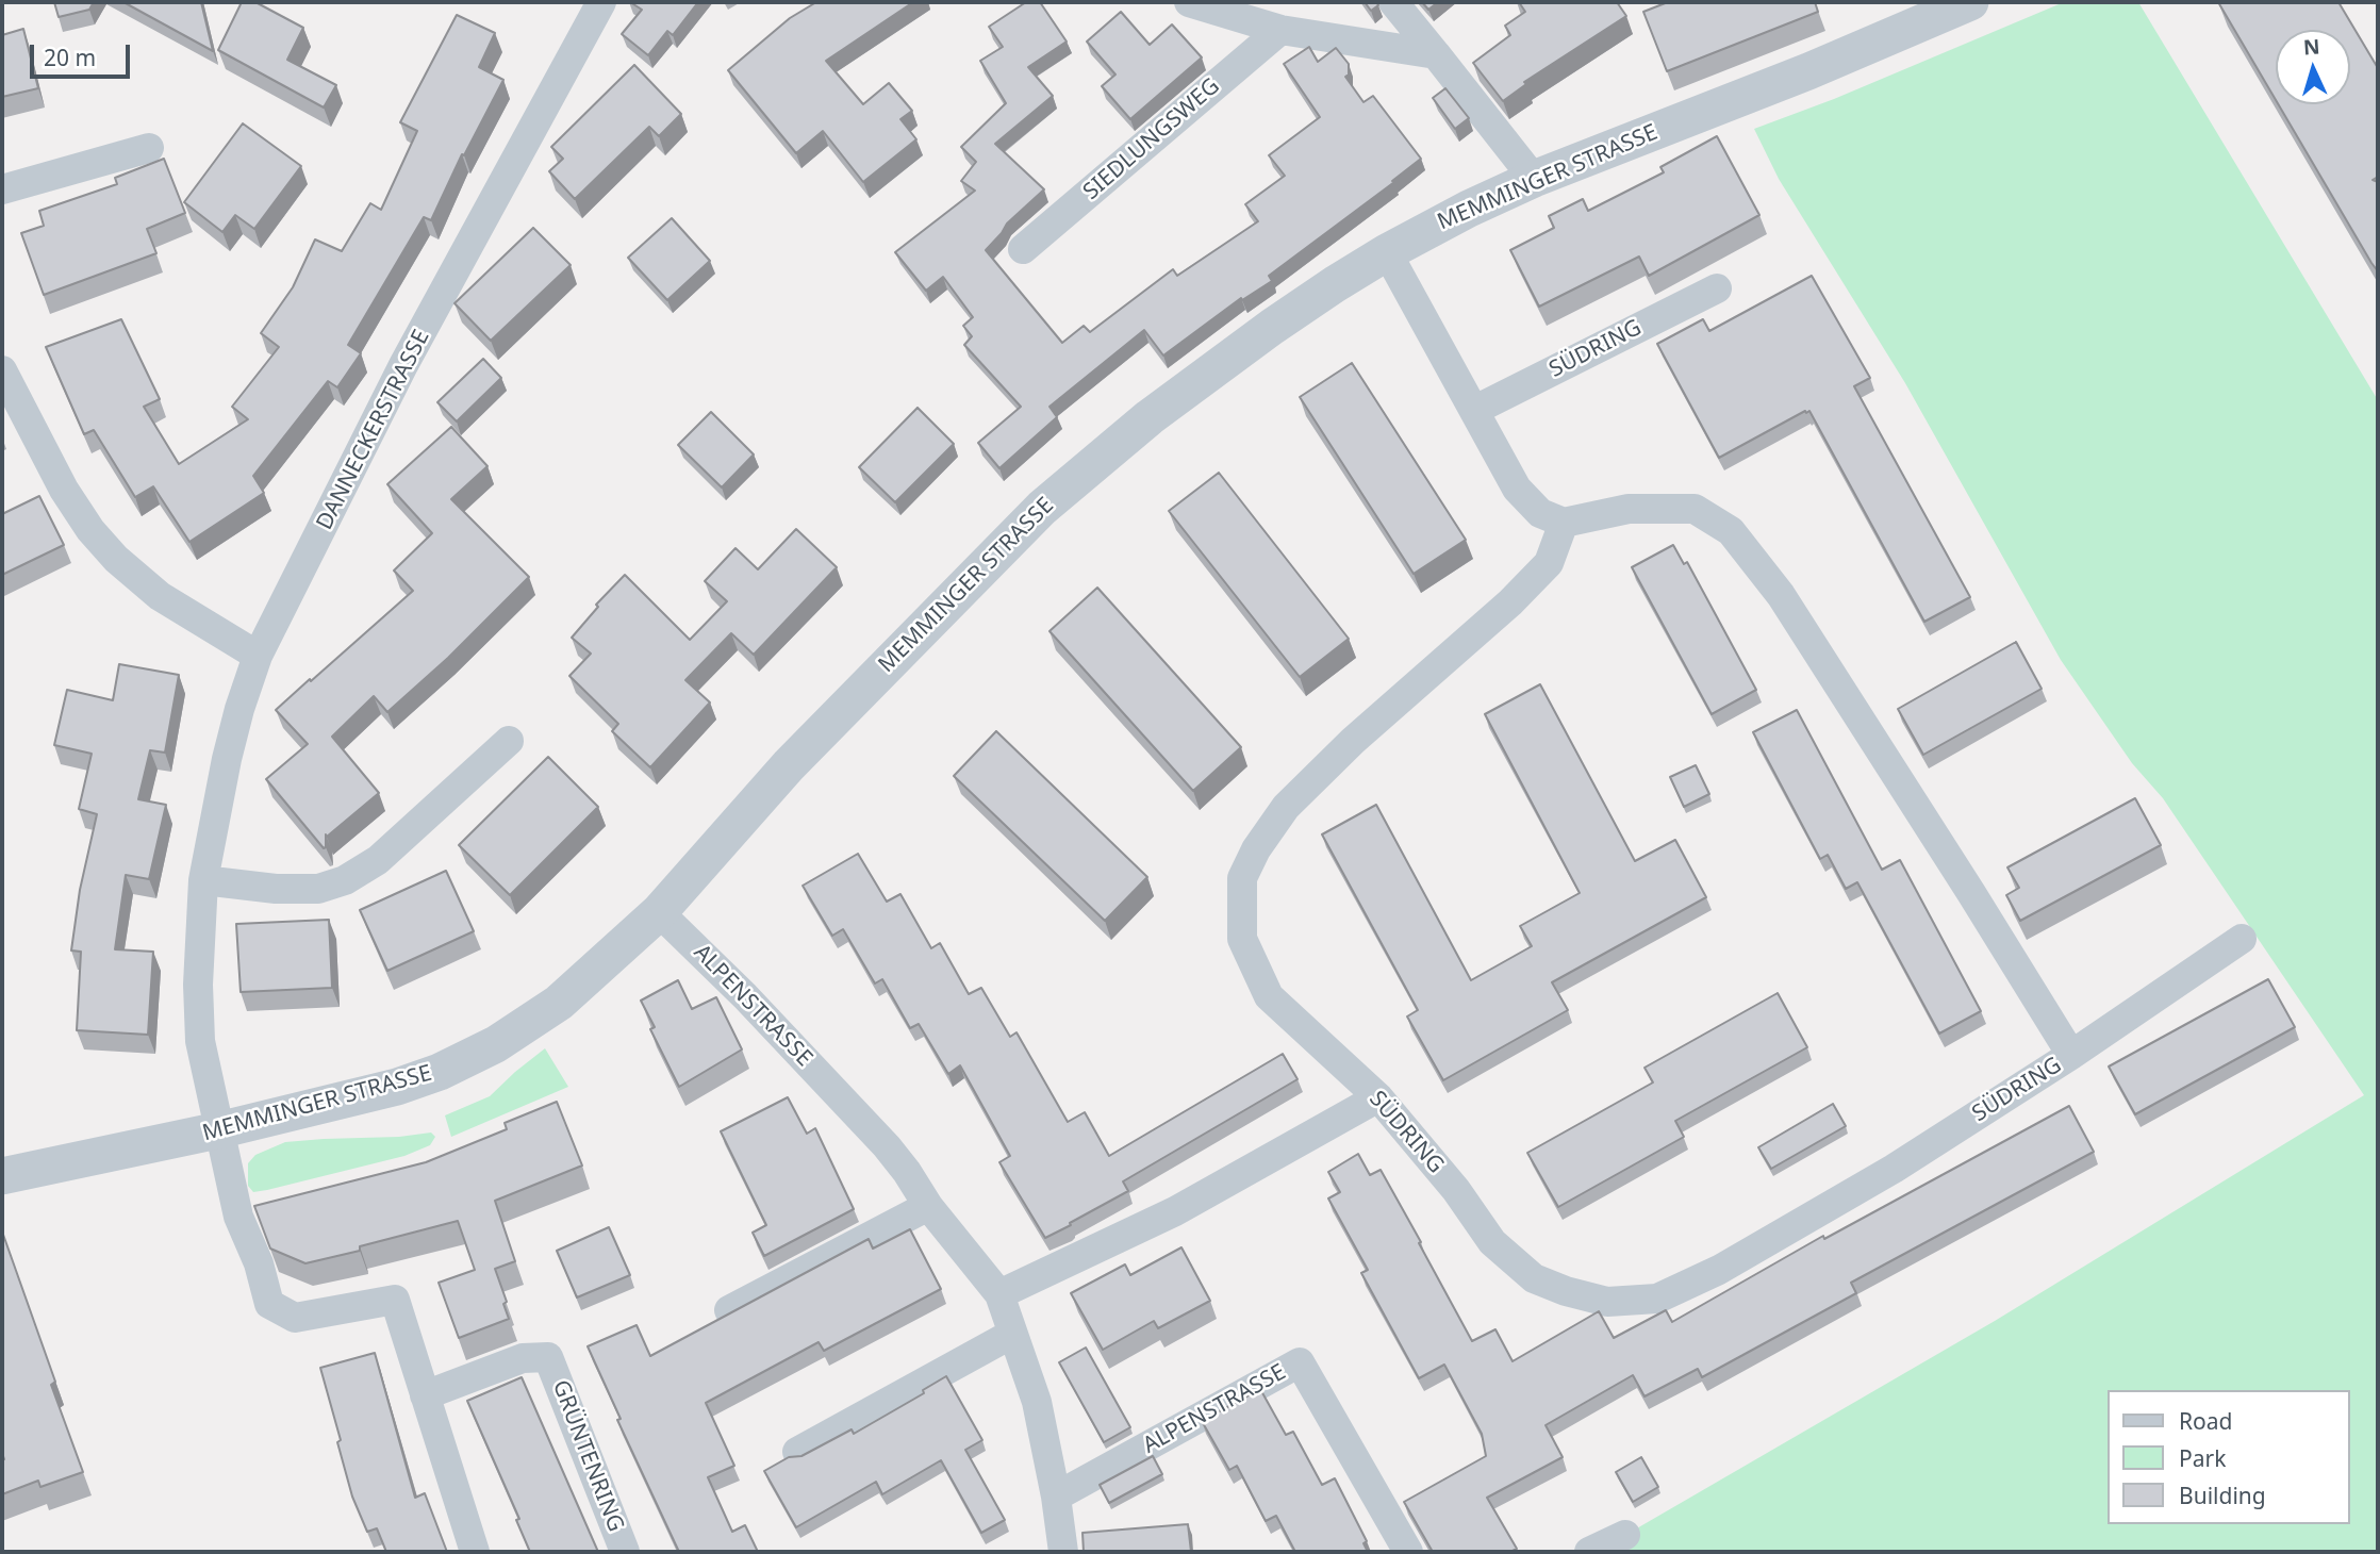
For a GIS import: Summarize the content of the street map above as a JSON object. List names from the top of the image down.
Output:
{
  "streets": {
    "street": [
      "SIEDLUNGSWEG",
      "MEMMINGER STRASSE",
      "SÜDRING",
      "DANNECKERSTRASSE",
      "ALPENSTRASSE",
      "GRÜNTENRING"
    ]
  },
  "crossings": [
    ["MEMMINGER STRASSE", "DANNECKERSTRASSE"],
    ["MEMMINGER STRASSE", "ALPENSTRASSE"]
  ],
  "legend": ["Road", "Park", "Building"],
  "scale_bar": "20 m",
  "north": "top"
}
